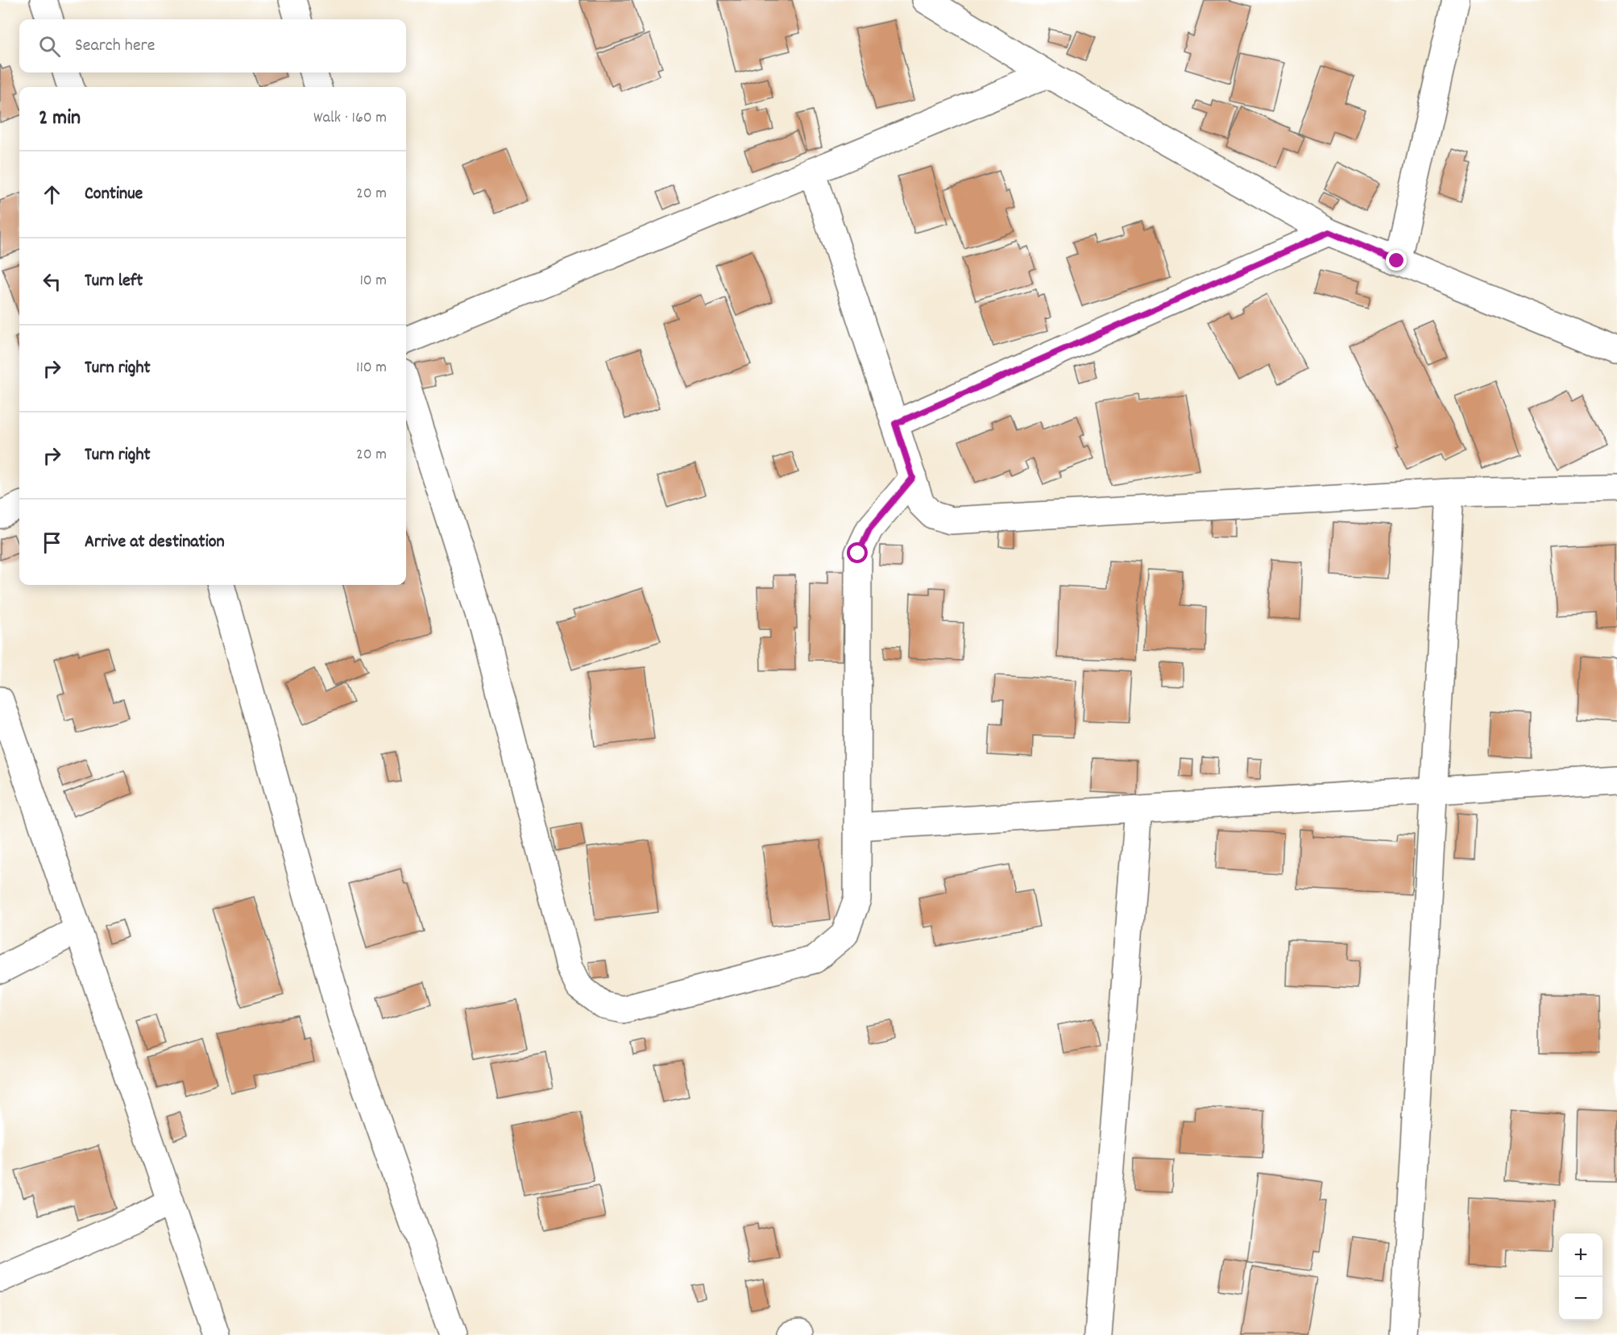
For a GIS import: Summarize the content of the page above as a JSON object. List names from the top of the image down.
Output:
{
  "page": {
    "search": "Search here",
    "heading": ["2 min", "Walk · 160 m"],
    "list": [
      ["Continue", "20 m"],
      ["Turn left", "10 m"],
      ["Turn right", "110 m"],
      ["Turn right", "20 m"],
      "Arrive at destination"
    ],
    "map_buttons": ["+", "−"]
  }
}
